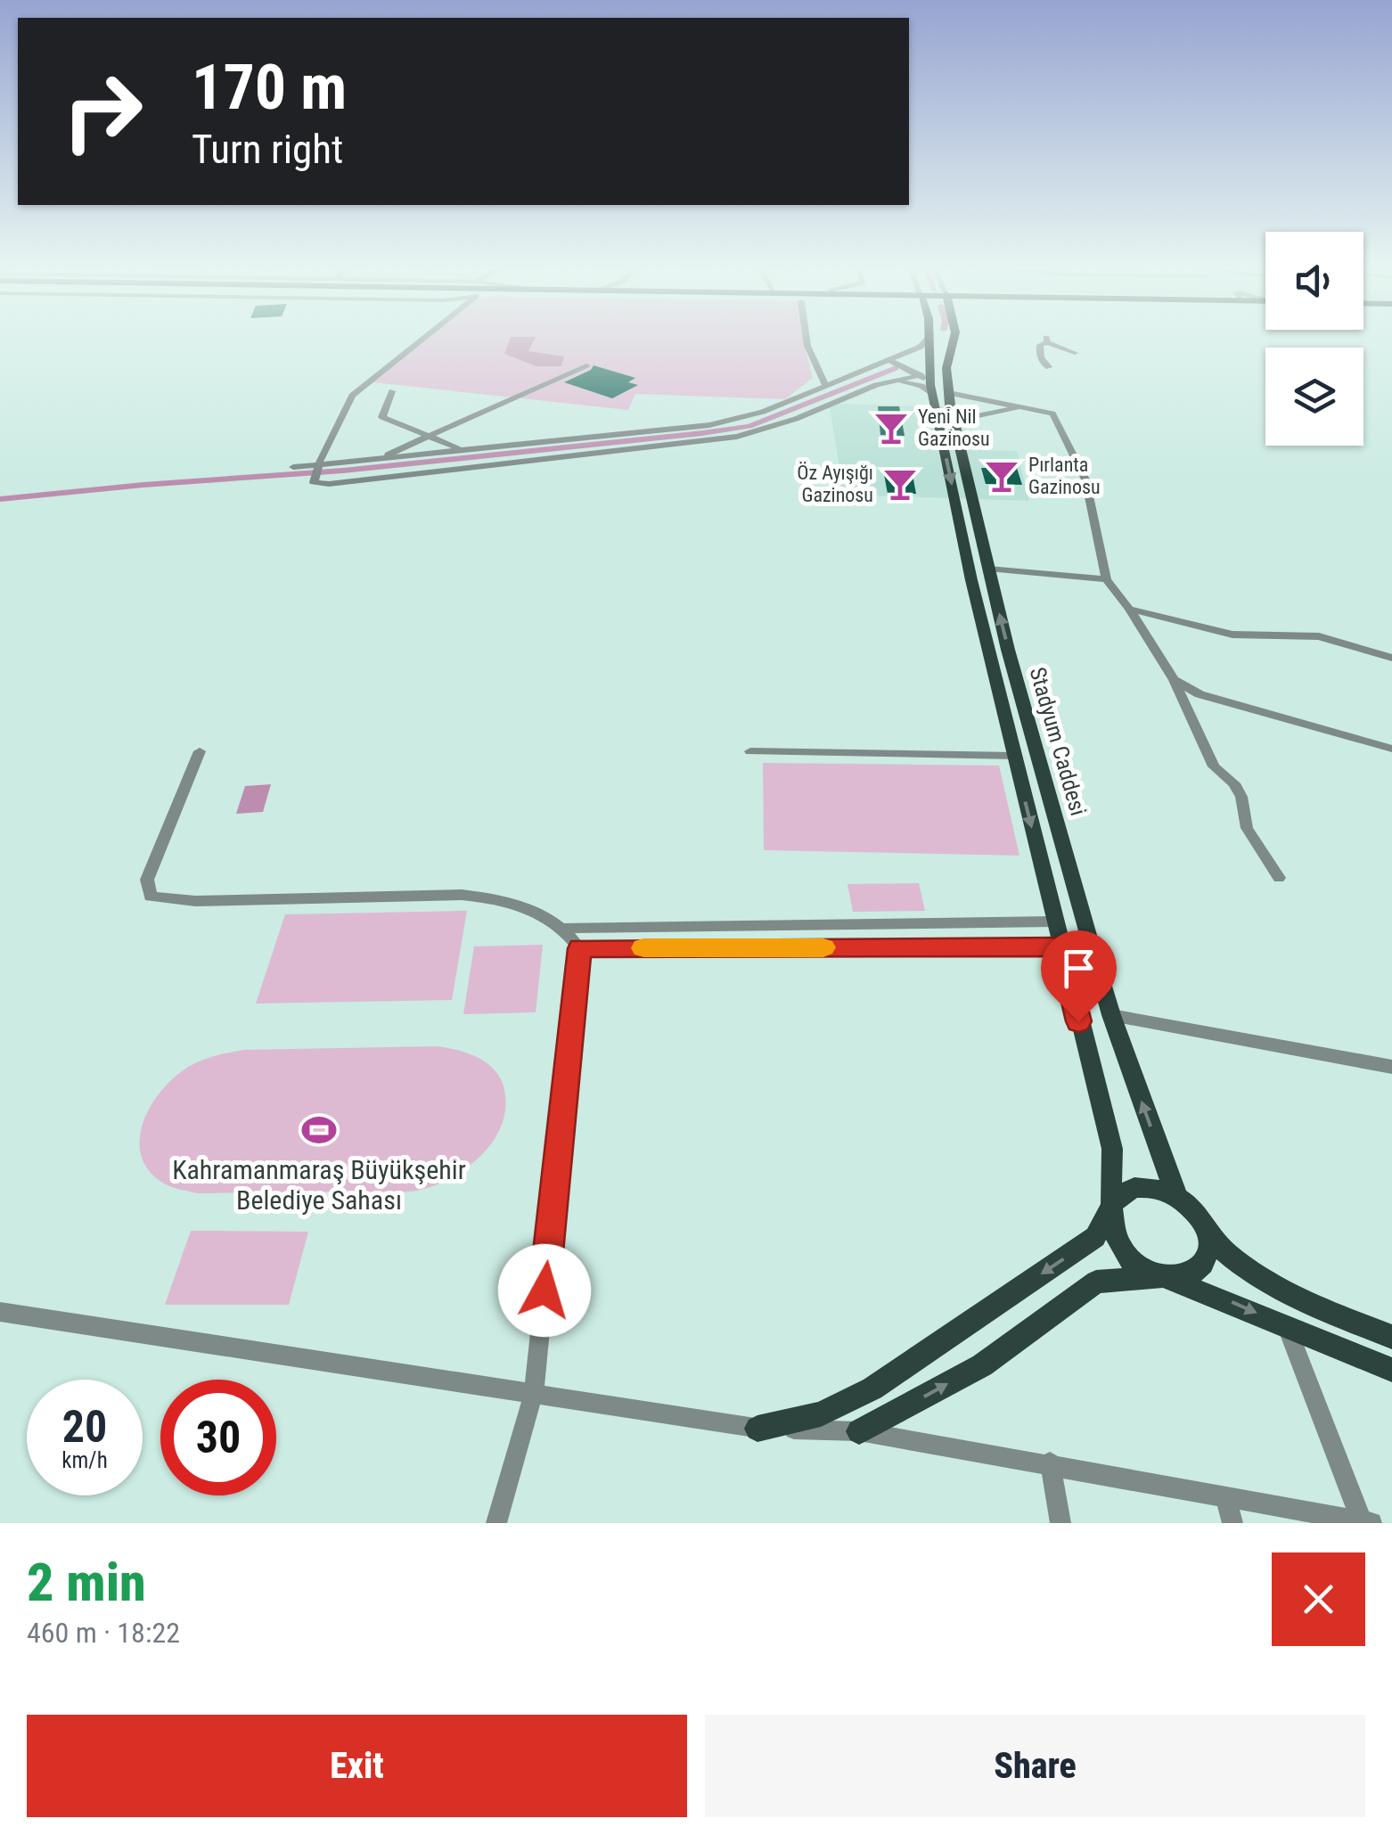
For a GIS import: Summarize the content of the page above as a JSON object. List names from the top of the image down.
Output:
{
  "streets": {
    "main road": ["Stadyum Caddesi"]
  },
  "places": {
    "bar": ["Yeni Nil Gazinosu", "Pırlanta Gazinosu", "Öz Ayışığı Gazinosu"],
    "sports": ["Kahramanmaraş Büyükşehir Belediye Sahası"]
  },
  "page": {
    "turn": ["170 m", "Turn right"],
    "speed": "20 km/h",
    "limit": "30",
    "heading": ["2 min", "460 m · 18:22"],
    "buttons": ["Exit", "Share"]
  }
}
